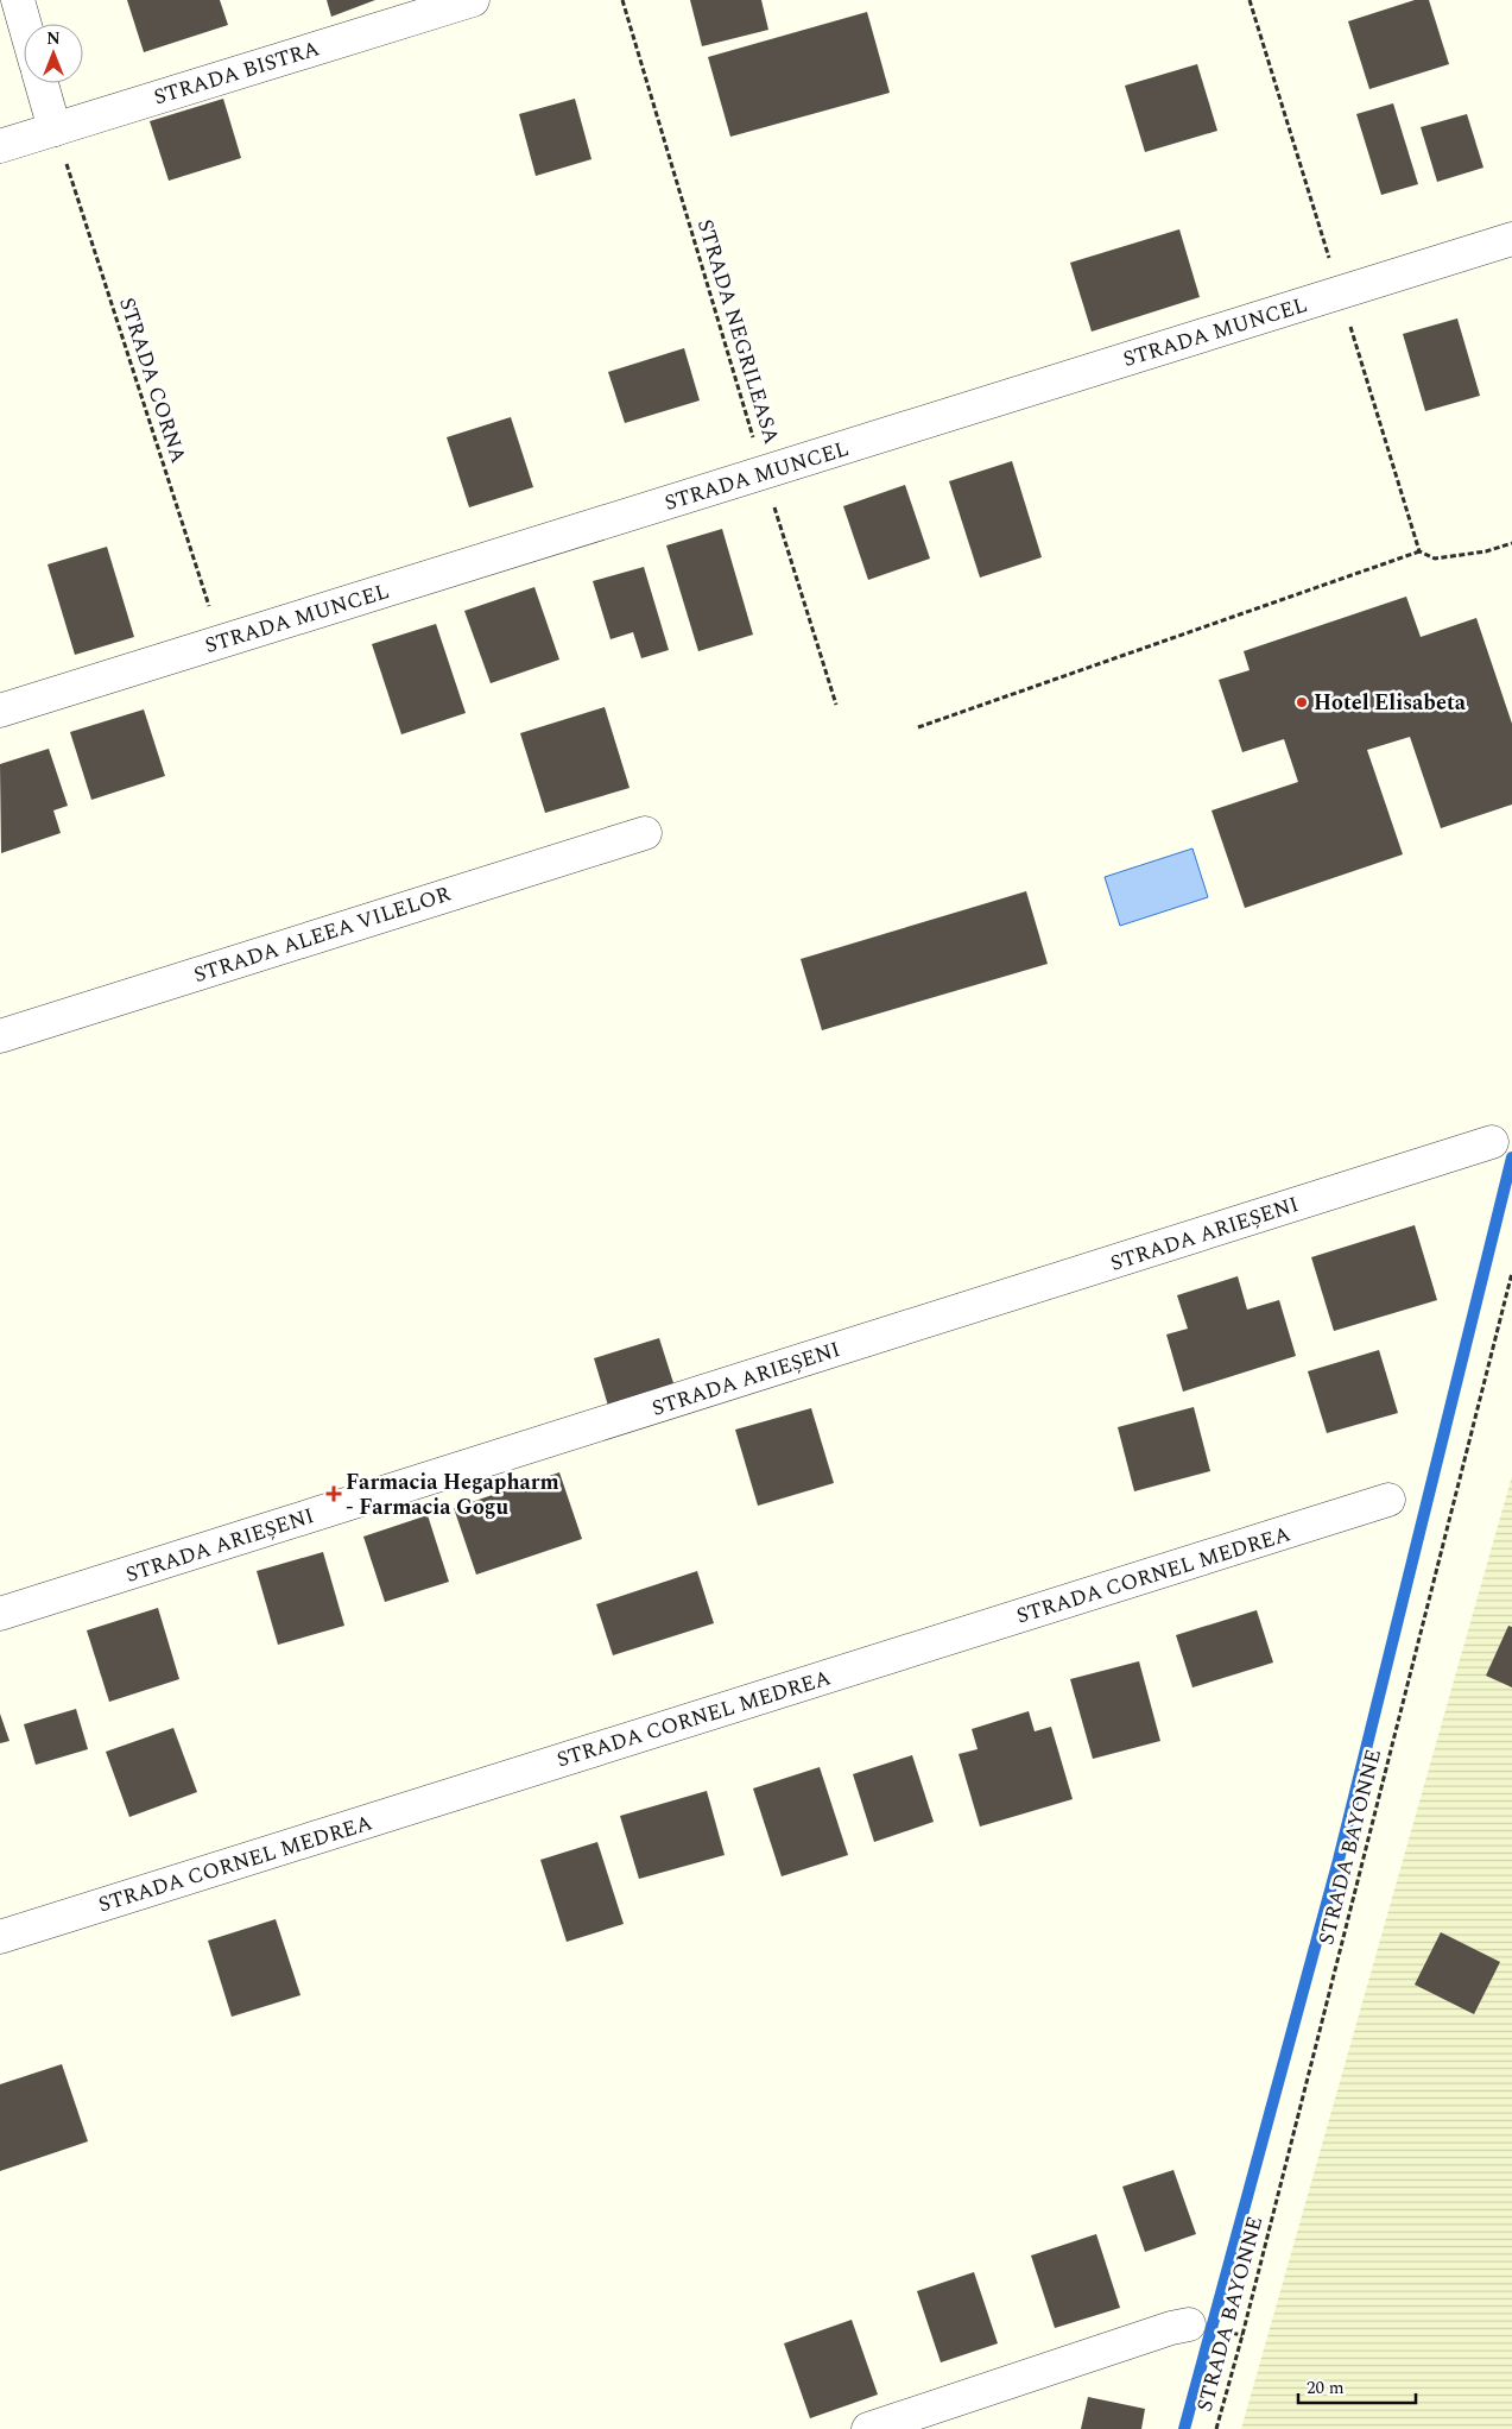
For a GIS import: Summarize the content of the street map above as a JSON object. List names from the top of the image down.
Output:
{
  "streets": {
    "street": [
      "STRADA BISTRA",
      "STRADA MUNCEL",
      "STRADA ALEEA VILELOR",
      "STRADA ARIEȘENI",
      "STRADA CORNEL MEDREA"
    ],
    "path": ["STRADA NEGRILEASA", "STRADA CORNA", "STRADA BAYONNE"]
  },
  "crossings": [
    ["STRADA BISTRA", "STRADA CORNA"],
    ["STRADA NEGRILEASA", "STRADA MUNCEL"],
    ["STRADA MUNCEL", "STRADA CORNA"]
  ],
  "places": {
    "other": ["Hotel Elisabeta"],
    "health": ["Farmacia Hegapharm - Farmacia Gogu"]
  },
  "scale_bar": "20 m",
  "north": "top"
}
